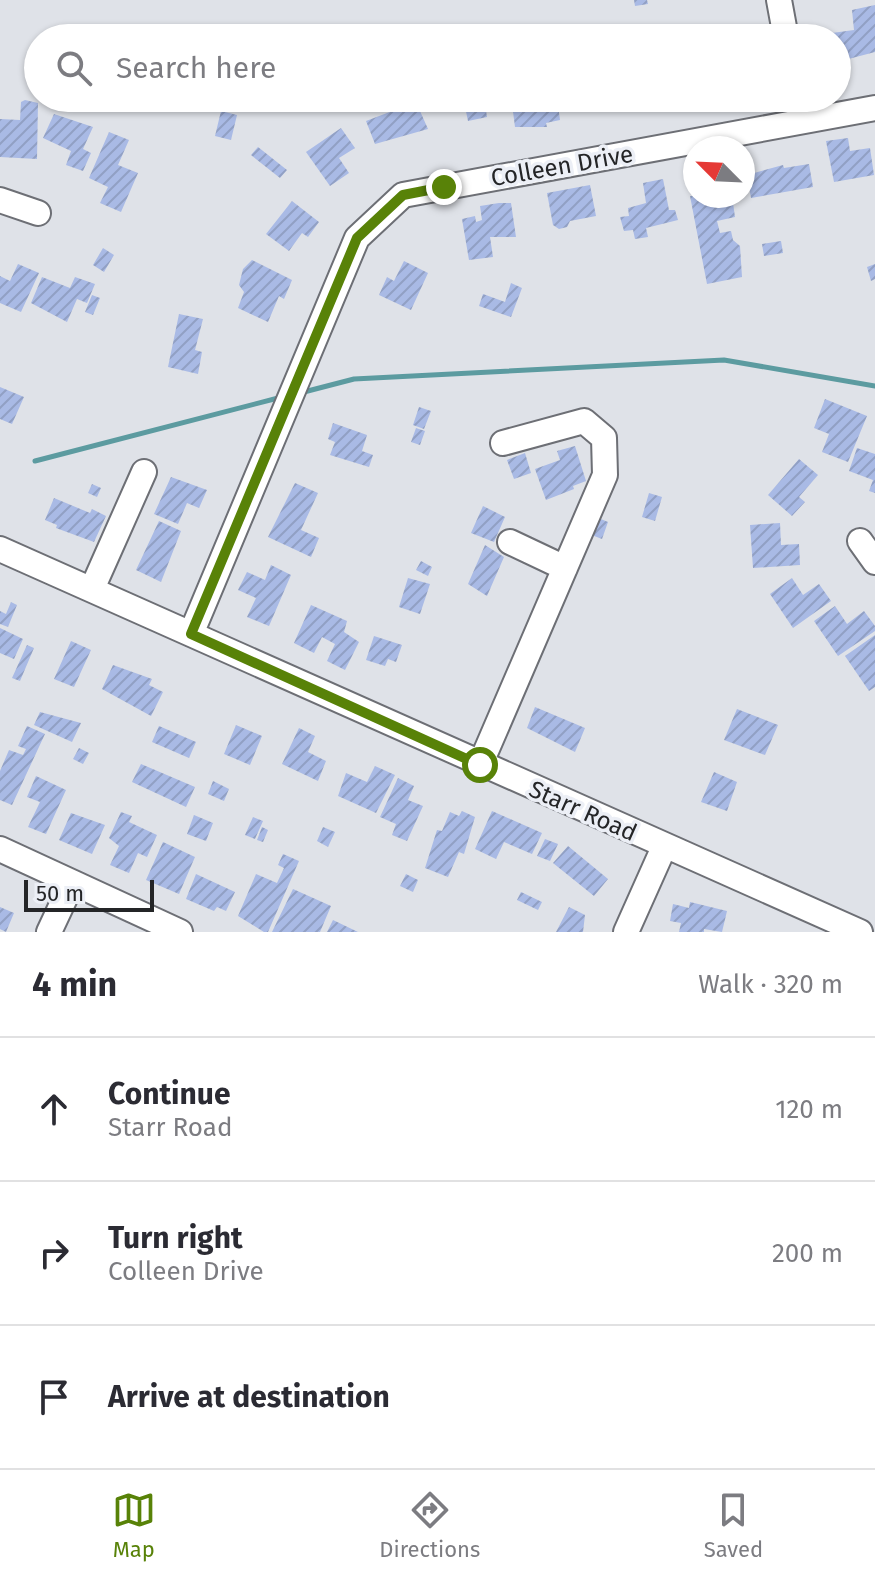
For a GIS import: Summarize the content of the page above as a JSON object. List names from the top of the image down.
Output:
{
  "streets": {
    "street": ["Colleen Drive", "Starr Road"]
  },
  "crossings": [
    ["Colleen Drive", "Starr Road"]
  ],
  "scale_bar": "50 m",
  "north": "top left",
  "page": {
    "search": "Search here",
    "scale": "50 m",
    "heading": ["4 min", "Walk · 320 m"],
    "list": [
      ["Continue", "Starr Road", "120 m"],
      ["Turn right", "Colleen Drive", "200 m"],
      "Arrive at destination"
    ],
    "nav": ["Map", "Directions", "Saved"]
  }
}
